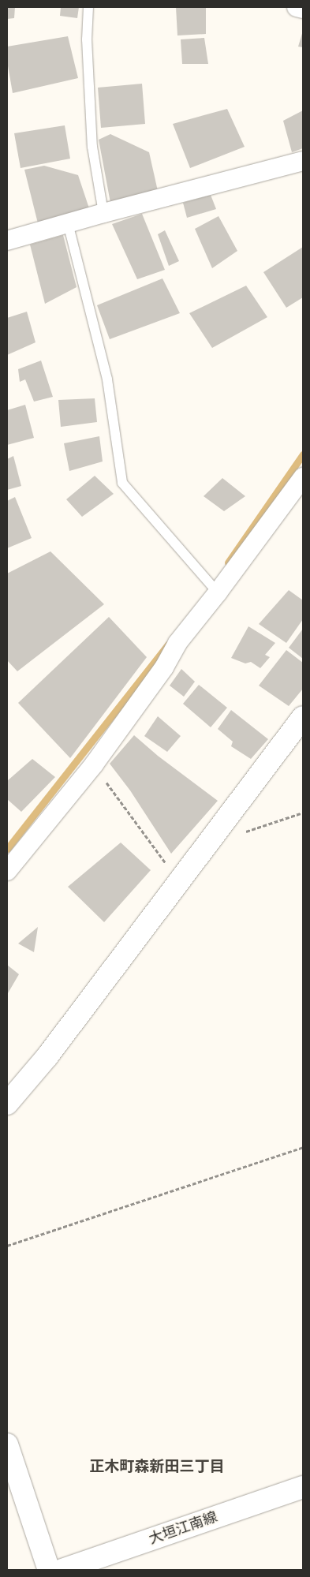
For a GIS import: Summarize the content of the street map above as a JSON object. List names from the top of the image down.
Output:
{
  "streets": {
    "street": ["大垣江南線"]
  },
  "districts": ["正木町森新田三丁目"]
}
